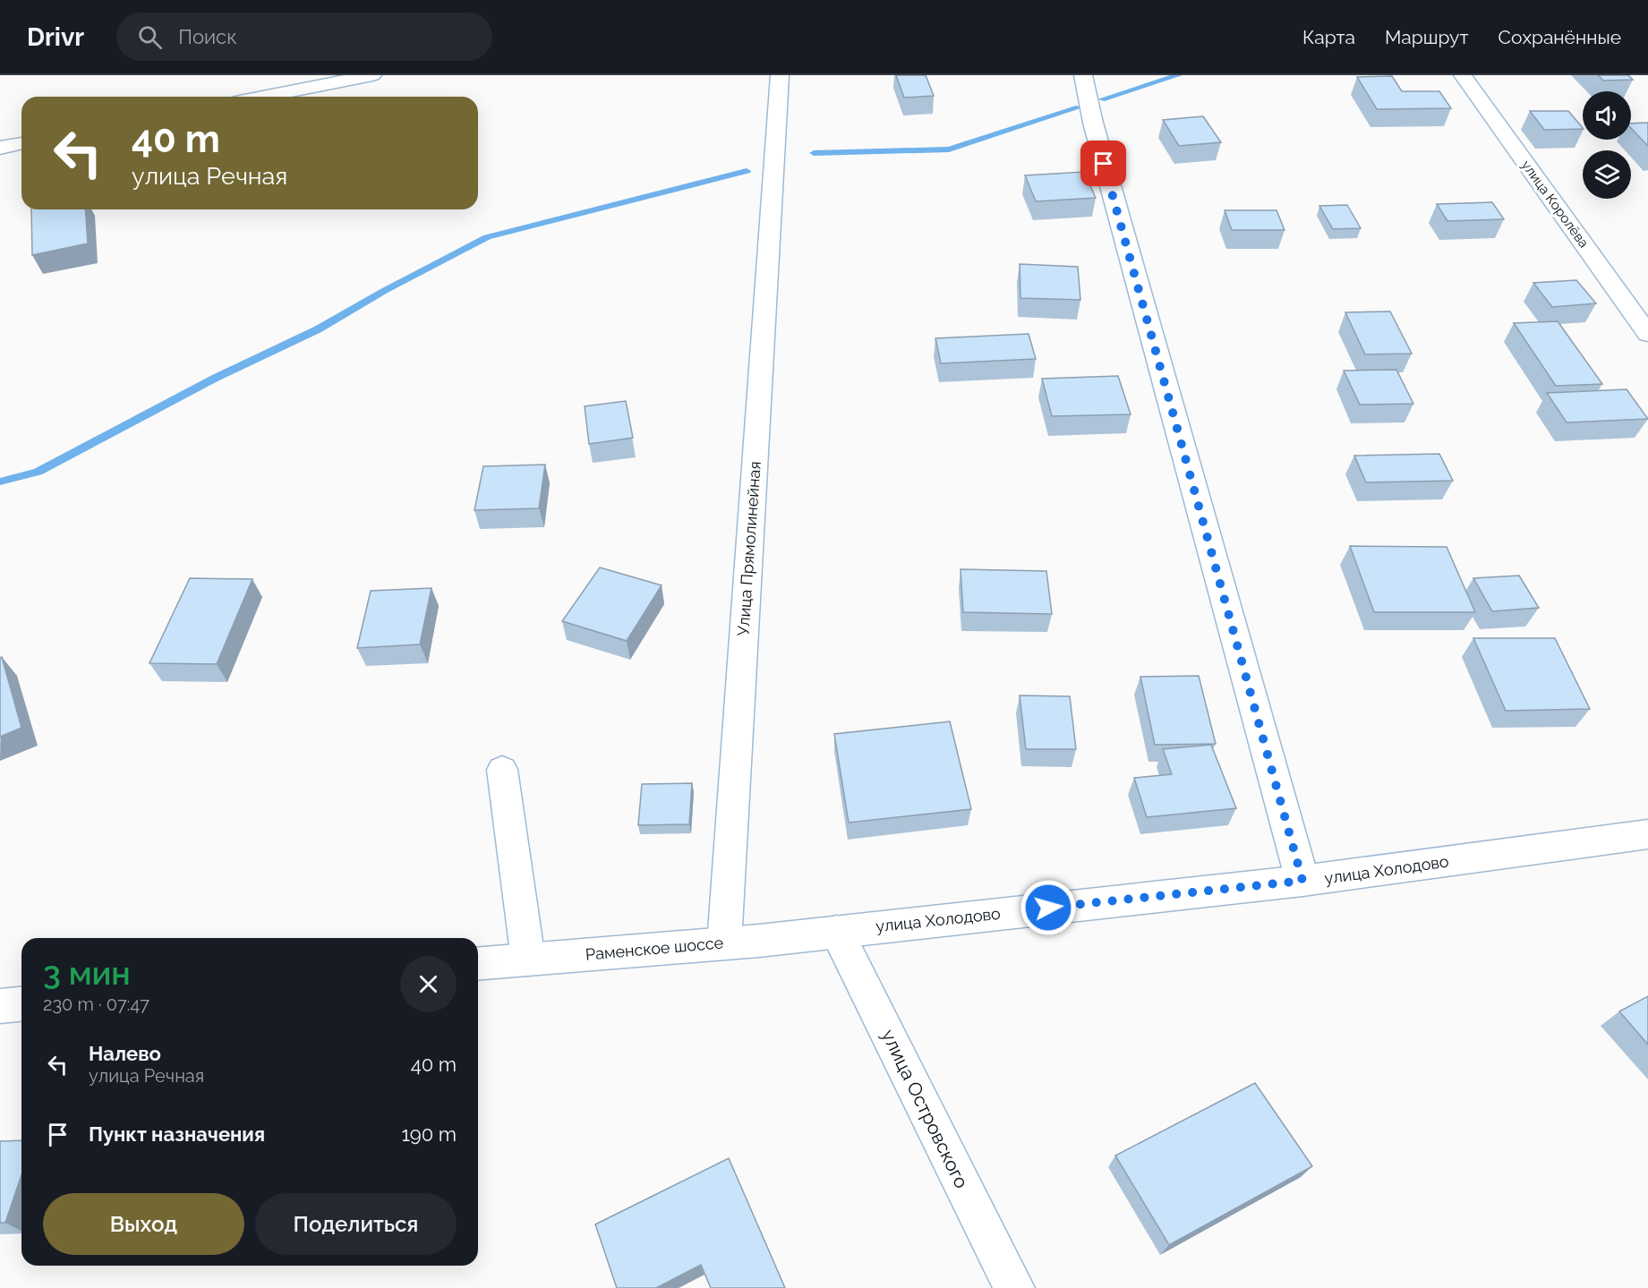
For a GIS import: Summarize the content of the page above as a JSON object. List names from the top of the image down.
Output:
{
  "streets": {
    "street": [
      "улица Королёва",
      "Улица Прямолинейная",
      "улица Холодово",
      "Раменское шоссе",
      "улица Островского"
    ]
  },
  "crossings": [
    ["Улица Прямолинейная", "Раменское шоссе"],
    ["улица Холодово", "Раменское шоссе"],
    ["улица Холодово", "улица Островского"],
    ["Раменское шоссе", "улица Островского"]
  ],
  "page": {
    "header": "Drivr",
    "search": "Поиск",
    "nav": ["Карта", "Маршрут", "Сохранённые"],
    "turn": ["40 m", "улица Речная"],
    "heading": ["3 мин", "230 m · 07:47"],
    "list": [
      {
        "name": "Налево",
        "note": "улица Речная",
        "value": "40 m"
      },
      {
        "name": "Пункт назначения",
        "value": "190 m"
      }
    ],
    "buttons": ["Выход", "Поделиться"]
  }
}
